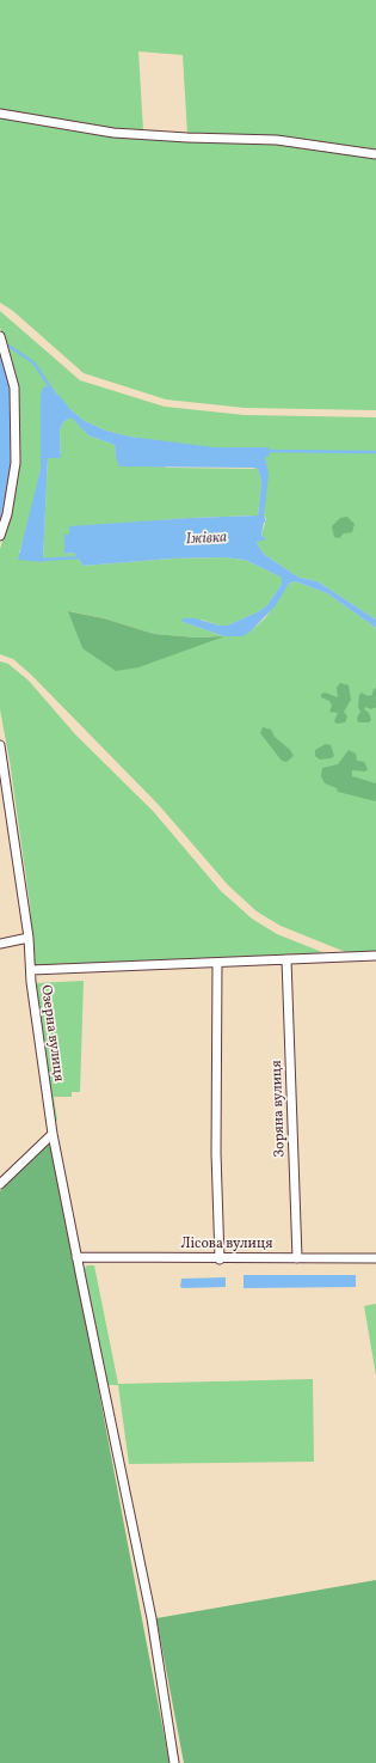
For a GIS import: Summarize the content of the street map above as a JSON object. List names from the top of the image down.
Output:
{
  "streets": {
    "street": ["Озерна вулиця", "Зоряна вулиця", "Лісова вулиця"]
  },
  "crossings": [
    ["Озерна вулиця", "Лісова вулиця"],
    ["Зоряна вулиця", "Лісова вулиця"]
  ],
  "water": ["Іжівка"]
}
